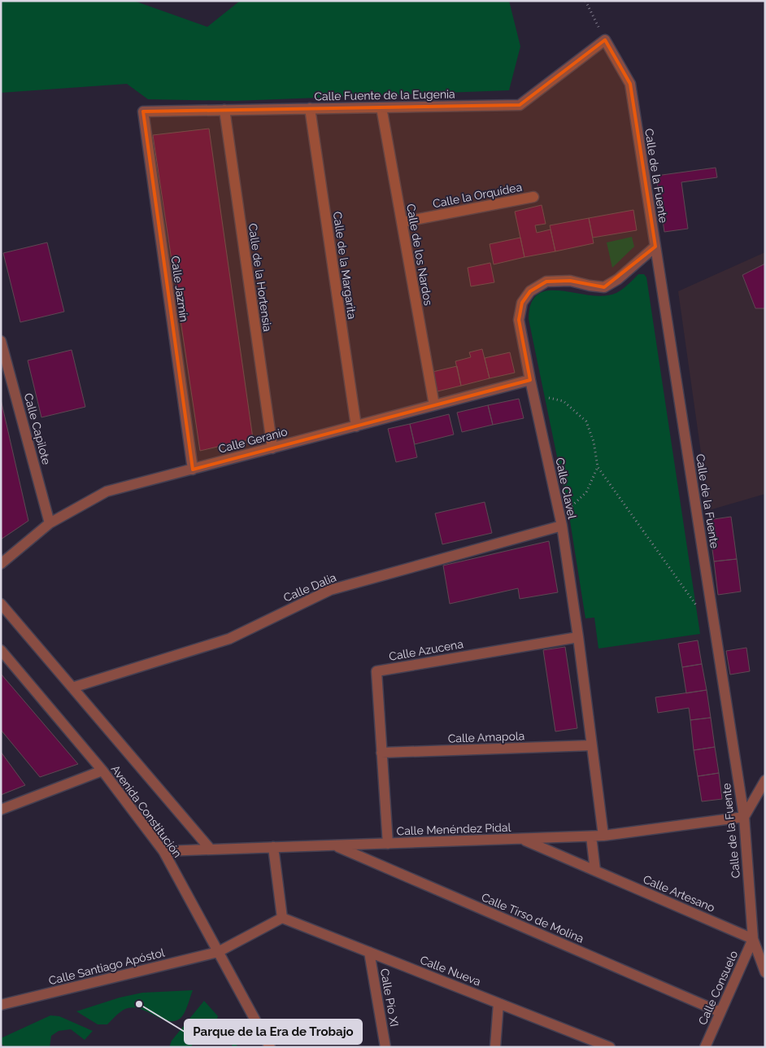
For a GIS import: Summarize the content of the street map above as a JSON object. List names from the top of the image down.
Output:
{
  "streets": {
    "street": [
      "Calle Fuente de la Eugenia",
      "Calle de la Fuente",
      "Calle la Orquídea",
      "Calle de los Nardos",
      "Calle de la Margarita",
      "Calle de la Hortensia",
      "Calle Jazmín",
      "Calle Capilote",
      "Calle Geranio",
      "Calle Clavel",
      "Calle Dalia",
      "Calle Azucena",
      "Calle Amapola",
      "Avenida Constitución",
      "Calle Menéndez Pidal",
      "Calle Artesano",
      "Calle Tirso de Molina",
      "Calle Santiago Apóstol",
      "Calle Nueva",
      "Calle Consuelo",
      "Calle Pío XI"
    ]
  },
  "crossings": [
    ["Calle Fuente de la Eugenia", "Calle de la Fuente"],
    ["Calle Fuente de la Eugenia", "Calle de los Nardos"],
    ["Calle Fuente de la Eugenia", "Calle de la Margarita"],
    ["Calle Fuente de la Eugenia", "Calle de la Hortensia"],
    ["Calle Fuente de la Eugenia", "Calle Jazmín"],
    ["Calle de la Fuente", "Calle Clavel"],
    ["Calle de la Fuente", "Calle Menéndez Pidal"],
    ["Calle de la Fuente", "Calle Artesano"],
    ["Calle de la Fuente", "Calle Consuelo"],
    ["Calle la Orquídea", "Calle de los Nardos"],
    ["Calle de los Nardos", "Calle Geranio"],
    ["Calle de la Margarita", "Calle Geranio"],
    ["Calle de la Hortensia", "Calle Geranio"],
    ["Calle Jazmín", "Calle Geranio"],
    ["Calle Capilote", "Calle Geranio"],
    ["Calle Geranio", "Calle Clavel"],
    ["Calle Clavel", "Calle Dalia"],
    ["Calle Clavel", "Calle Azucena"],
    ["Calle Clavel", "Calle Amapola"],
    ["Calle Clavel", "Calle Menéndez Pidal"],
    ["Calle Dalia", "Avenida Constitución"],
    ["Calle Azucena", "Calle Amapola"],
    ["Calle Azucena", "Calle Menéndez Pidal"],
    ["Avenida Constitución", "Calle Menéndez Pidal"],
    ["Avenida Constitución", "Calle Santiago Apóstol"],
    ["Calle Menéndez Pidal", "Calle Artesano"],
    ["Calle Menéndez Pidal", "Calle Tirso de Molina"],
    ["Calle Artesano", "Calle Consuelo"],
    ["Calle Tirso de Molina", "Calle Consuelo"],
    ["Calle Nueva", "Calle Pío XI"]
  ],
  "places": ["Parque de la Era de Trobajo"]
}
